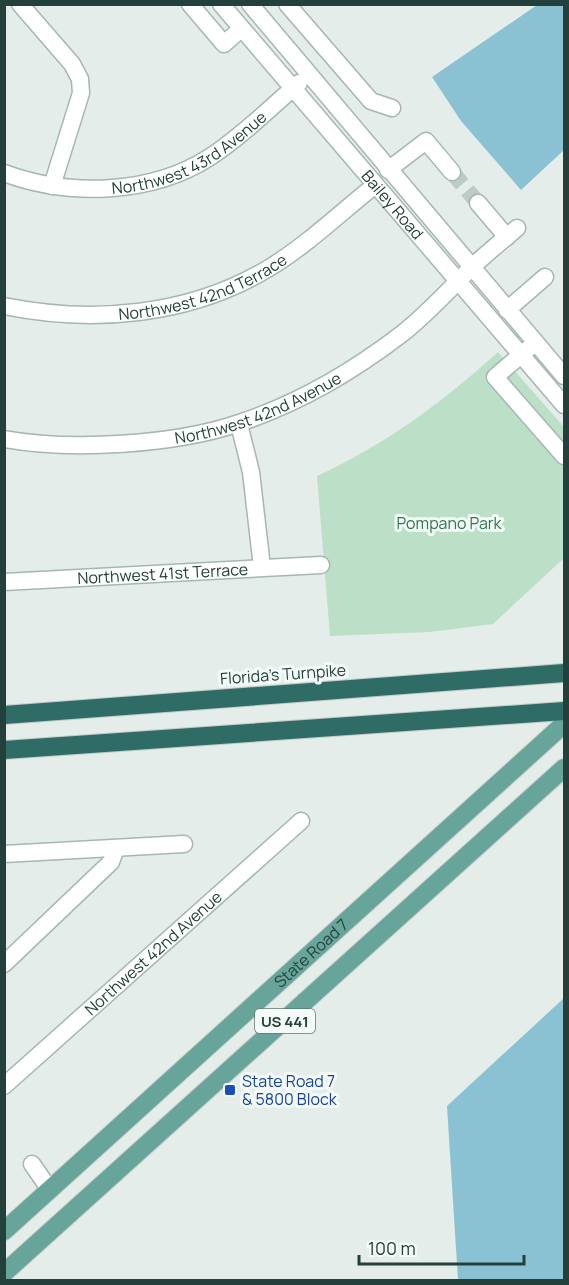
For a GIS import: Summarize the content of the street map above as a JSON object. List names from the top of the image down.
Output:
{
  "streets": {
    "highway": ["Florida's Turnpike"],
    "main road": ["State Road 7", "US 441"],
    "street": [
      "Northwest 43rd Avenue",
      "Bailey Road",
      "Northwest 42nd Terrace",
      "Northwest 42nd Avenue",
      "Northwest 41st Terrace"
    ]
  },
  "crossings": [
    ["Northwest 43rd Avenue", "Bailey Road"],
    ["Bailey Road", "Northwest 42nd Terrace"],
    ["Bailey Road", "Northwest 42nd Avenue"]
  ],
  "parks": ["Pompano Park"],
  "places": {
    "transit": ["State Road 7 & 5800 Block"]
  },
  "scale_bar": "100 m"
}
